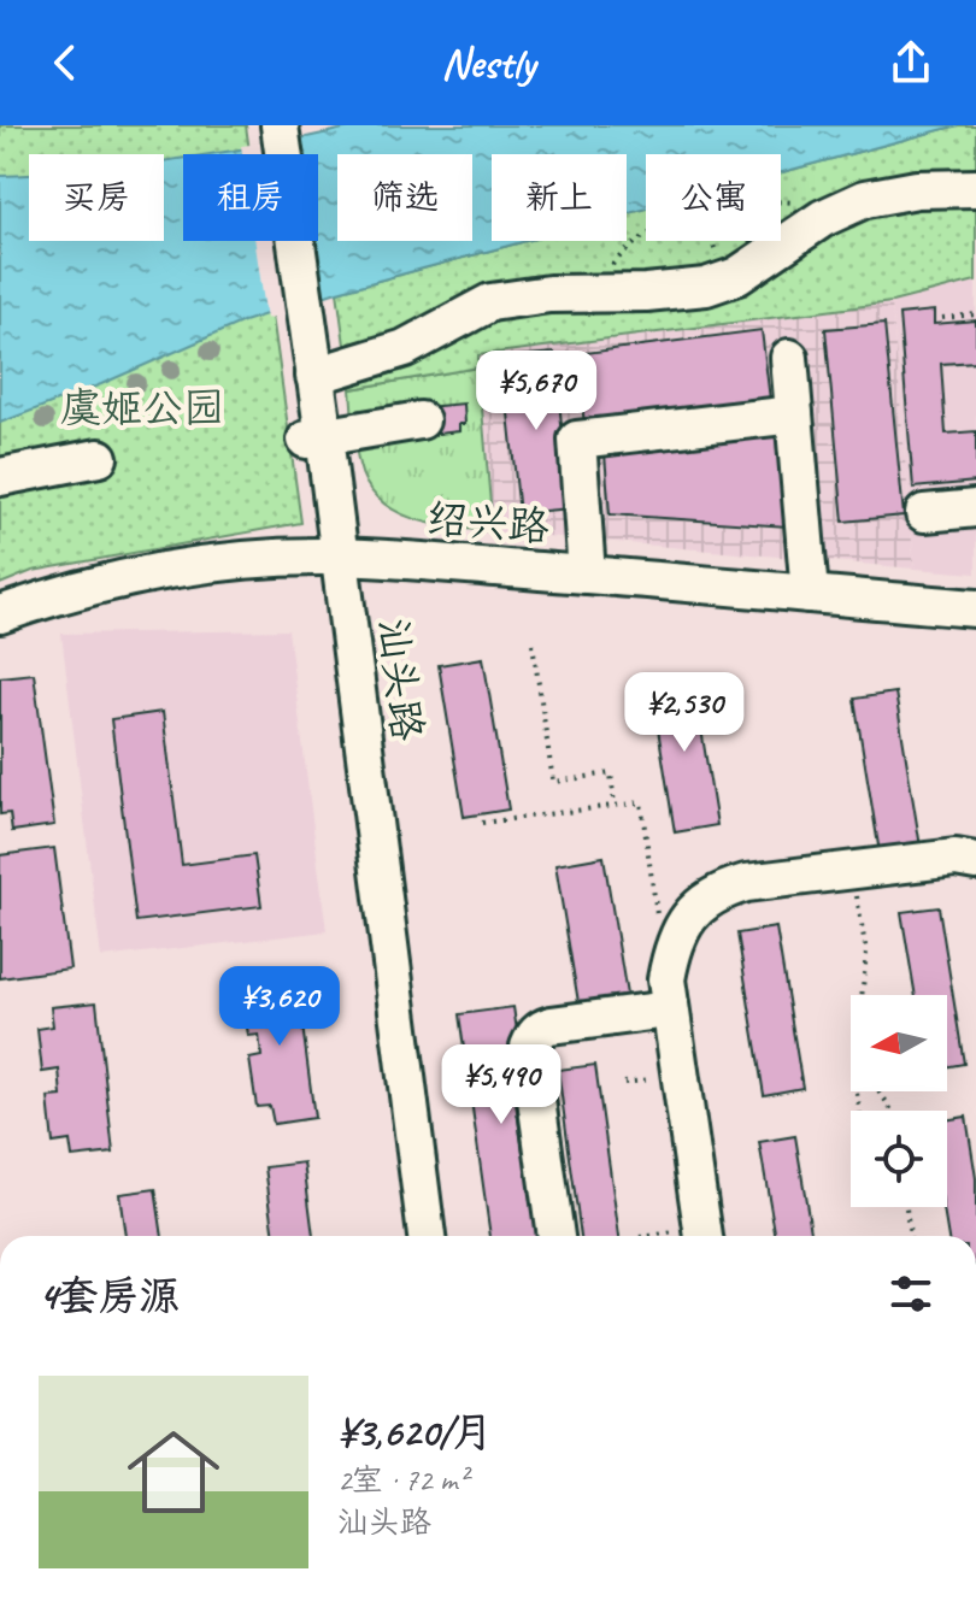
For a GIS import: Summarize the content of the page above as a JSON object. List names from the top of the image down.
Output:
{
  "streets": {
    "street": ["绍兴路", "汕头路"]
  },
  "crossings": [
    ["绍兴路", "汕头路"]
  ],
  "parks": ["虞姬公园"],
  "north": "left",
  "page": {
    "header": "Nestly",
    "chip": [
      "买房",
      "租房",
      "筛选",
      "新上",
      "公寓"
    ],
    "price": [
      "¥5,670",
      "¥2,530",
      "¥3,620",
      "¥5,490"
    ],
    "heading": "4套房源",
    "list": [
      {
        "name": "¥3,620/月",
        "note": "2室 · 72 m² · 汕头路"
      }
    ]
  }
}
